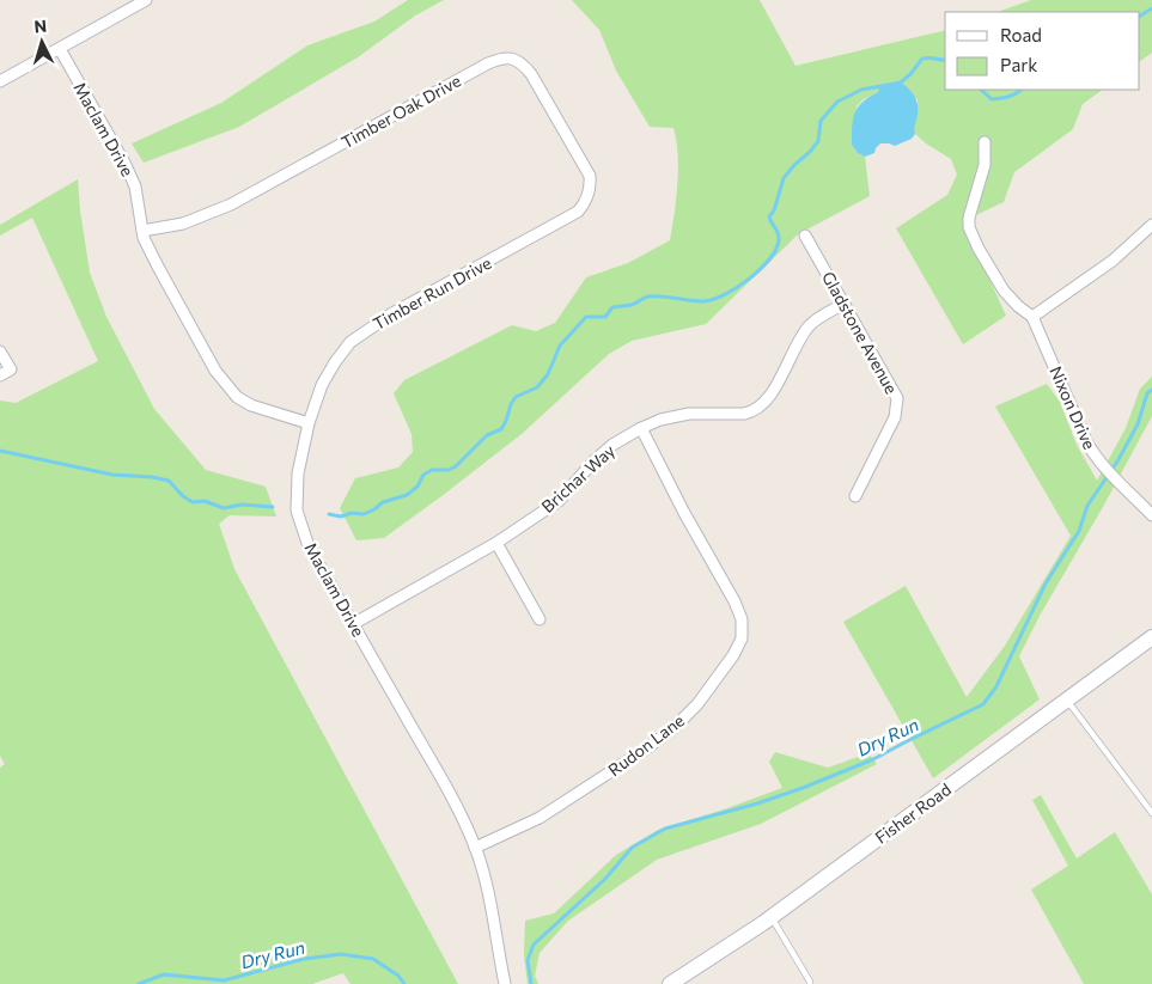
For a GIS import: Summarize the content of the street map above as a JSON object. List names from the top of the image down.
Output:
{
  "streets": {
    "main road": ["Fisher Road"],
    "street": [
      "Timber Oak Drive",
      "Maclam Drive",
      "Timber Run Drive",
      "Gladstone Avenue",
      "Nixon Drive",
      "Brichar Way",
      "Rudon Lane"
    ]
  },
  "crossings": [
    ["Timber Oak Drive", "Maclam Drive"],
    ["Timber Oak Drive", "Timber Run Drive"],
    ["Maclam Drive", "Timber Run Drive"],
    ["Maclam Drive", "Brichar Way"],
    ["Maclam Drive", "Rudon Lane"],
    ["Gladstone Avenue", "Brichar Way"],
    ["Brichar Way", "Rudon Lane"]
  ],
  "water": ["Dry Run"],
  "legend": ["Road", "Park"],
  "north": "top"
}
